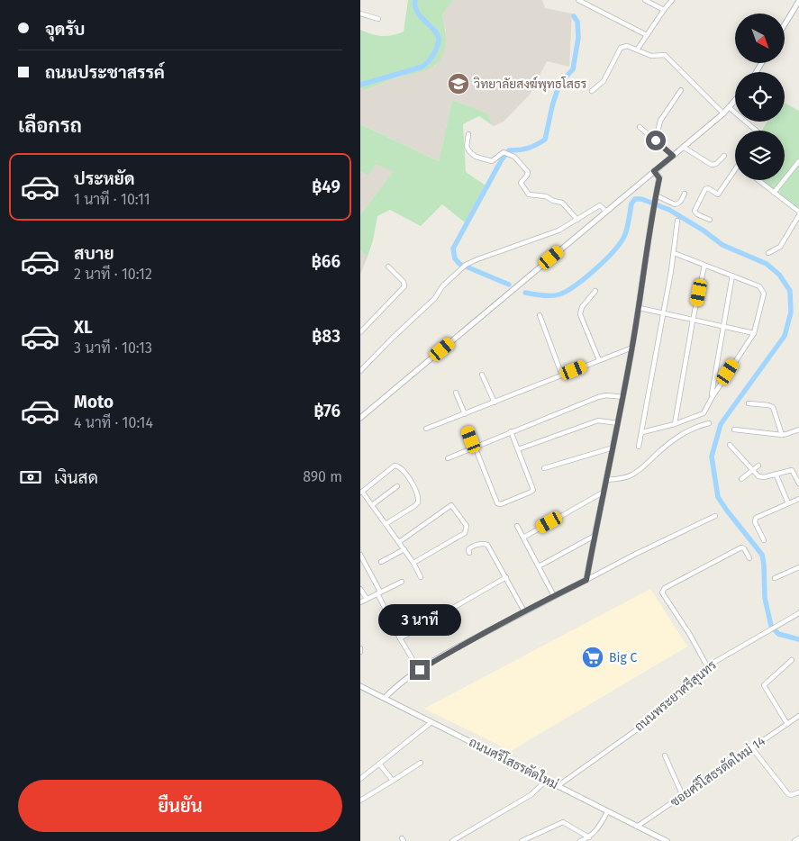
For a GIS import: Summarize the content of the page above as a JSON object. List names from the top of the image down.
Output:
{
  "streets": {
    "street": ["ถนนพระยาศรีสุนทร", "ถนนศรีโสธรตัดใหม่", "ซอยศรีโสธรตัดใหม่ 14"]
  },
  "crossings": [
    ["ถนนพระยาศรีสุนทร", "ถนนศรีโสธรตัดใหม่"],
    ["ถนนศรีโสธรตัดใหม่", "ซอยศรีโสธรตัดใหม่ 14"]
  ],
  "places": {
    "school or university": ["วิทยาลัยสงฆ์พุทธโสธร"],
    "supermarket": ["Big C"]
  },
  "north": "bottom right",
  "page": {
    "banner": ["จุดรับ", "ถนนประชาสรรค์"],
    "heading": "เลือกรถ",
    "list": [
      {
        "name": "ประหยัด",
        "note": "1 นาที · 10:11",
        "value": "฿49"
      },
      {
        "name": "สบาย",
        "note": "2 นาที · 10:12",
        "value": "฿66"
      },
      {
        "name": "XL",
        "note": "3 นาที · 10:13",
        "value": "฿83"
      },
      {
        "name": "Moto",
        "note": "4 นาที · 10:14",
        "value": "฿76"
      }
    ],
    "pay": ["เงินสด", "890 m"],
    "bubble": "3 นาที",
    "buttons": "ยืนยัน"
  }
}
